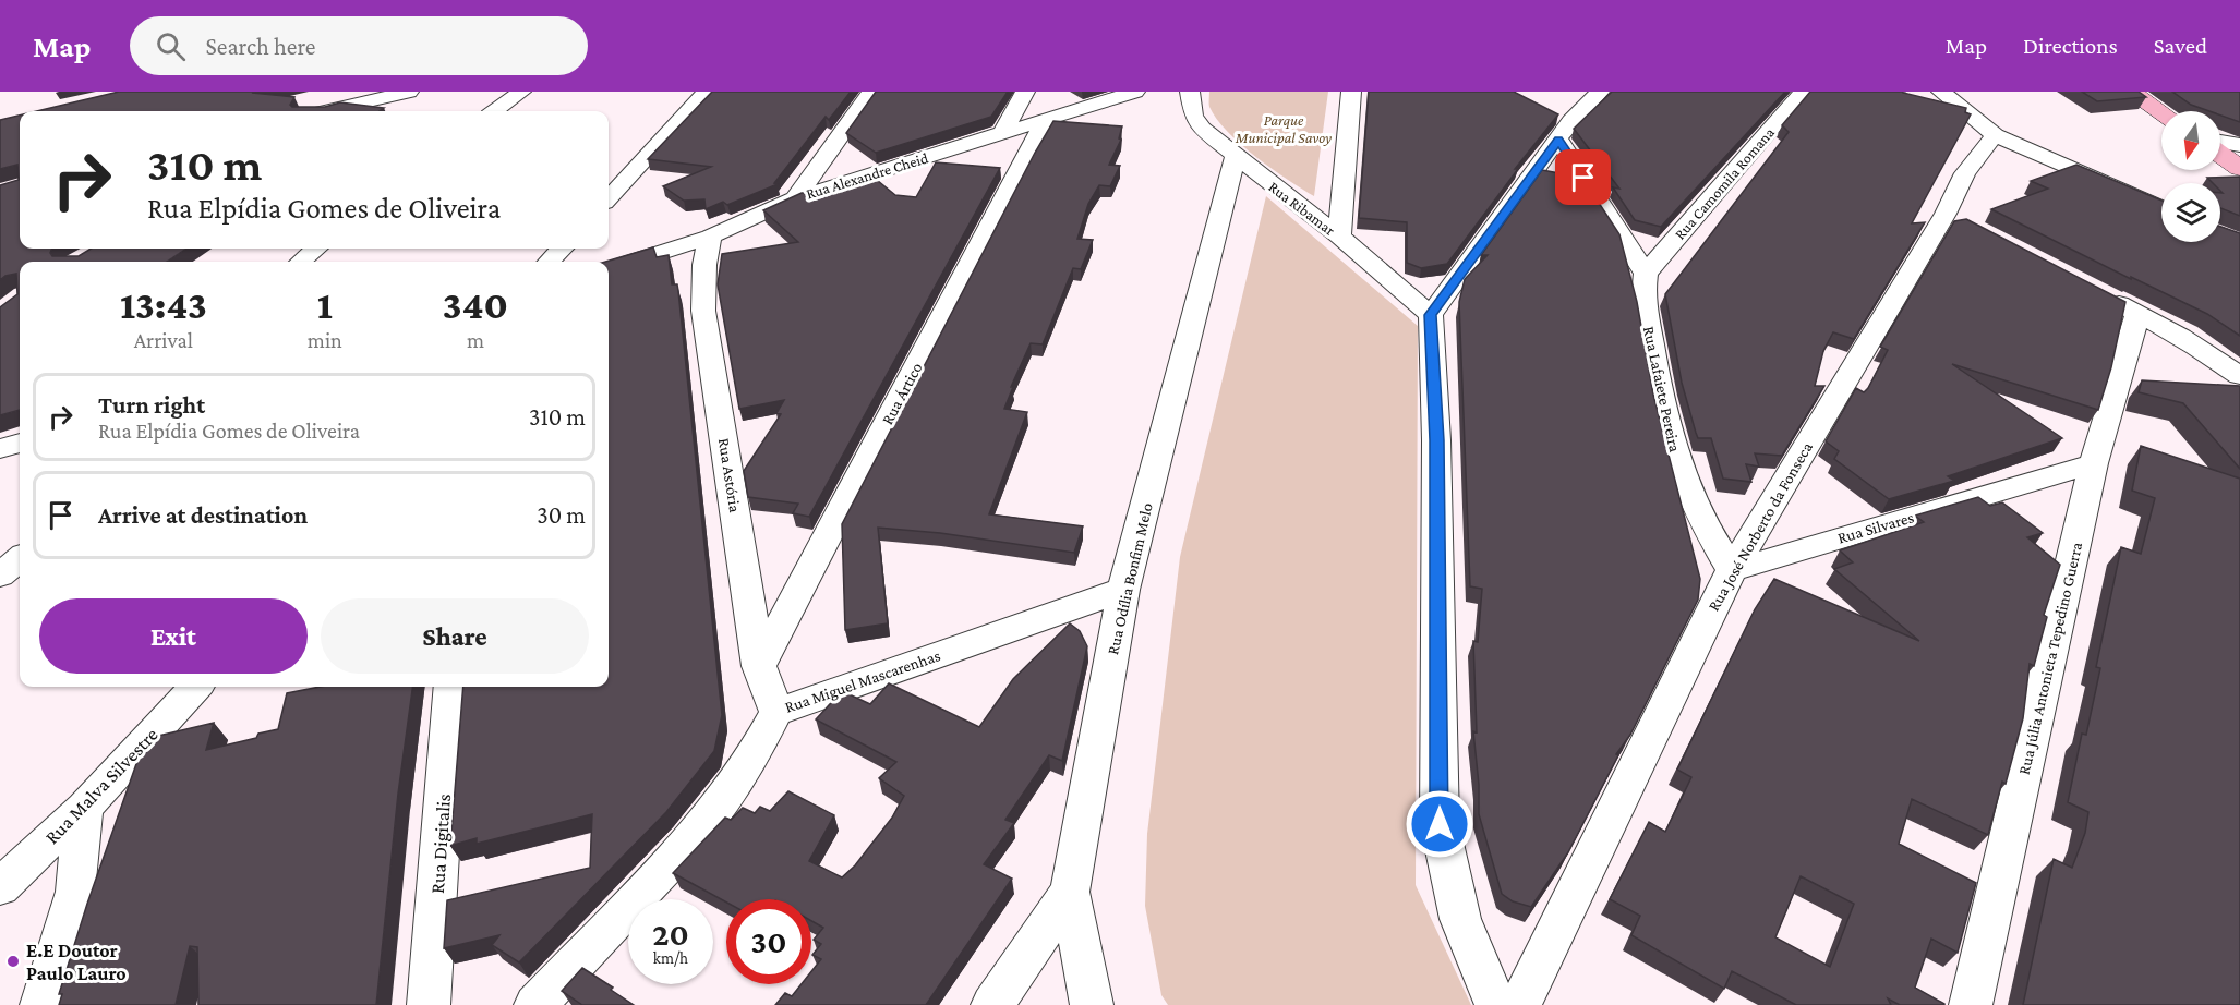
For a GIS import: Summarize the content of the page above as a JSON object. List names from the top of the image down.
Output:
{
  "streets": {
    "street": [
      "Rua Alexandre Cheid",
      "Rua Camomila Romana",
      "Rua Ribamar",
      "Rua Lafaiete Pereira",
      "Rua Ártico",
      "Rua Astória",
      "Rua José Norberto da Fonseca",
      "Rua Silvares",
      "Rua Odília Bonfim Melo",
      "Rua Júlia Antonieta Tepedino Guerra",
      "Rua Miguel Mascarenhas",
      "Rua Malva Silvestre",
      "Rua Digitalis"
    ]
  },
  "crossings": [
    ["Rua Alexandre Cheid", "Rua Ártico"],
    ["Rua Alexandre Cheid", "Rua Astória"],
    ["Rua Camomila Romana", "Rua Lafaiete Pereira"],
    ["Rua Ribamar", "Rua Odília Bonfim Melo"],
    ["Rua Lafaiete Pereira", "Rua José Norberto da Fonseca"],
    ["Rua Lafaiete Pereira", "Rua Silvares"],
    ["Rua Ártico", "Rua Astória"],
    ["Rua Astória", "Rua Miguel Mascarenhas"],
    ["Rua José Norberto da Fonseca", "Rua Silvares"],
    ["Rua Silvares", "Rua Júlia Antonieta Tepedino Guerra"],
    ["Rua Odília Bonfim Melo", "Rua Miguel Mascarenhas"]
  ],
  "parks": ["Parque Municipal Savoy"],
  "places": ["E.E Doutor Paulo Lauro"],
  "north": "bottom",
  "page": {
    "header": "Map",
    "search": "Search here",
    "nav": ["Map", "Directions", "Saved"],
    "turn": ["310 m", "Rua Elpídia Gomes de Oliveira"],
    "eta": [
      "13:43",
      "Arrival",
      "1",
      "min",
      "340",
      "m"
    ],
    "list": [
      {
        "name": "Turn right",
        "note": "Rua Elpídia Gomes de Oliveira",
        "value": "310 m"
      },
      {
        "name": "Arrive at destination",
        "value": "30 m"
      }
    ],
    "buttons": ["Exit", "Share"],
    "speed": "20 km/h",
    "limit": "30"
  }
}
